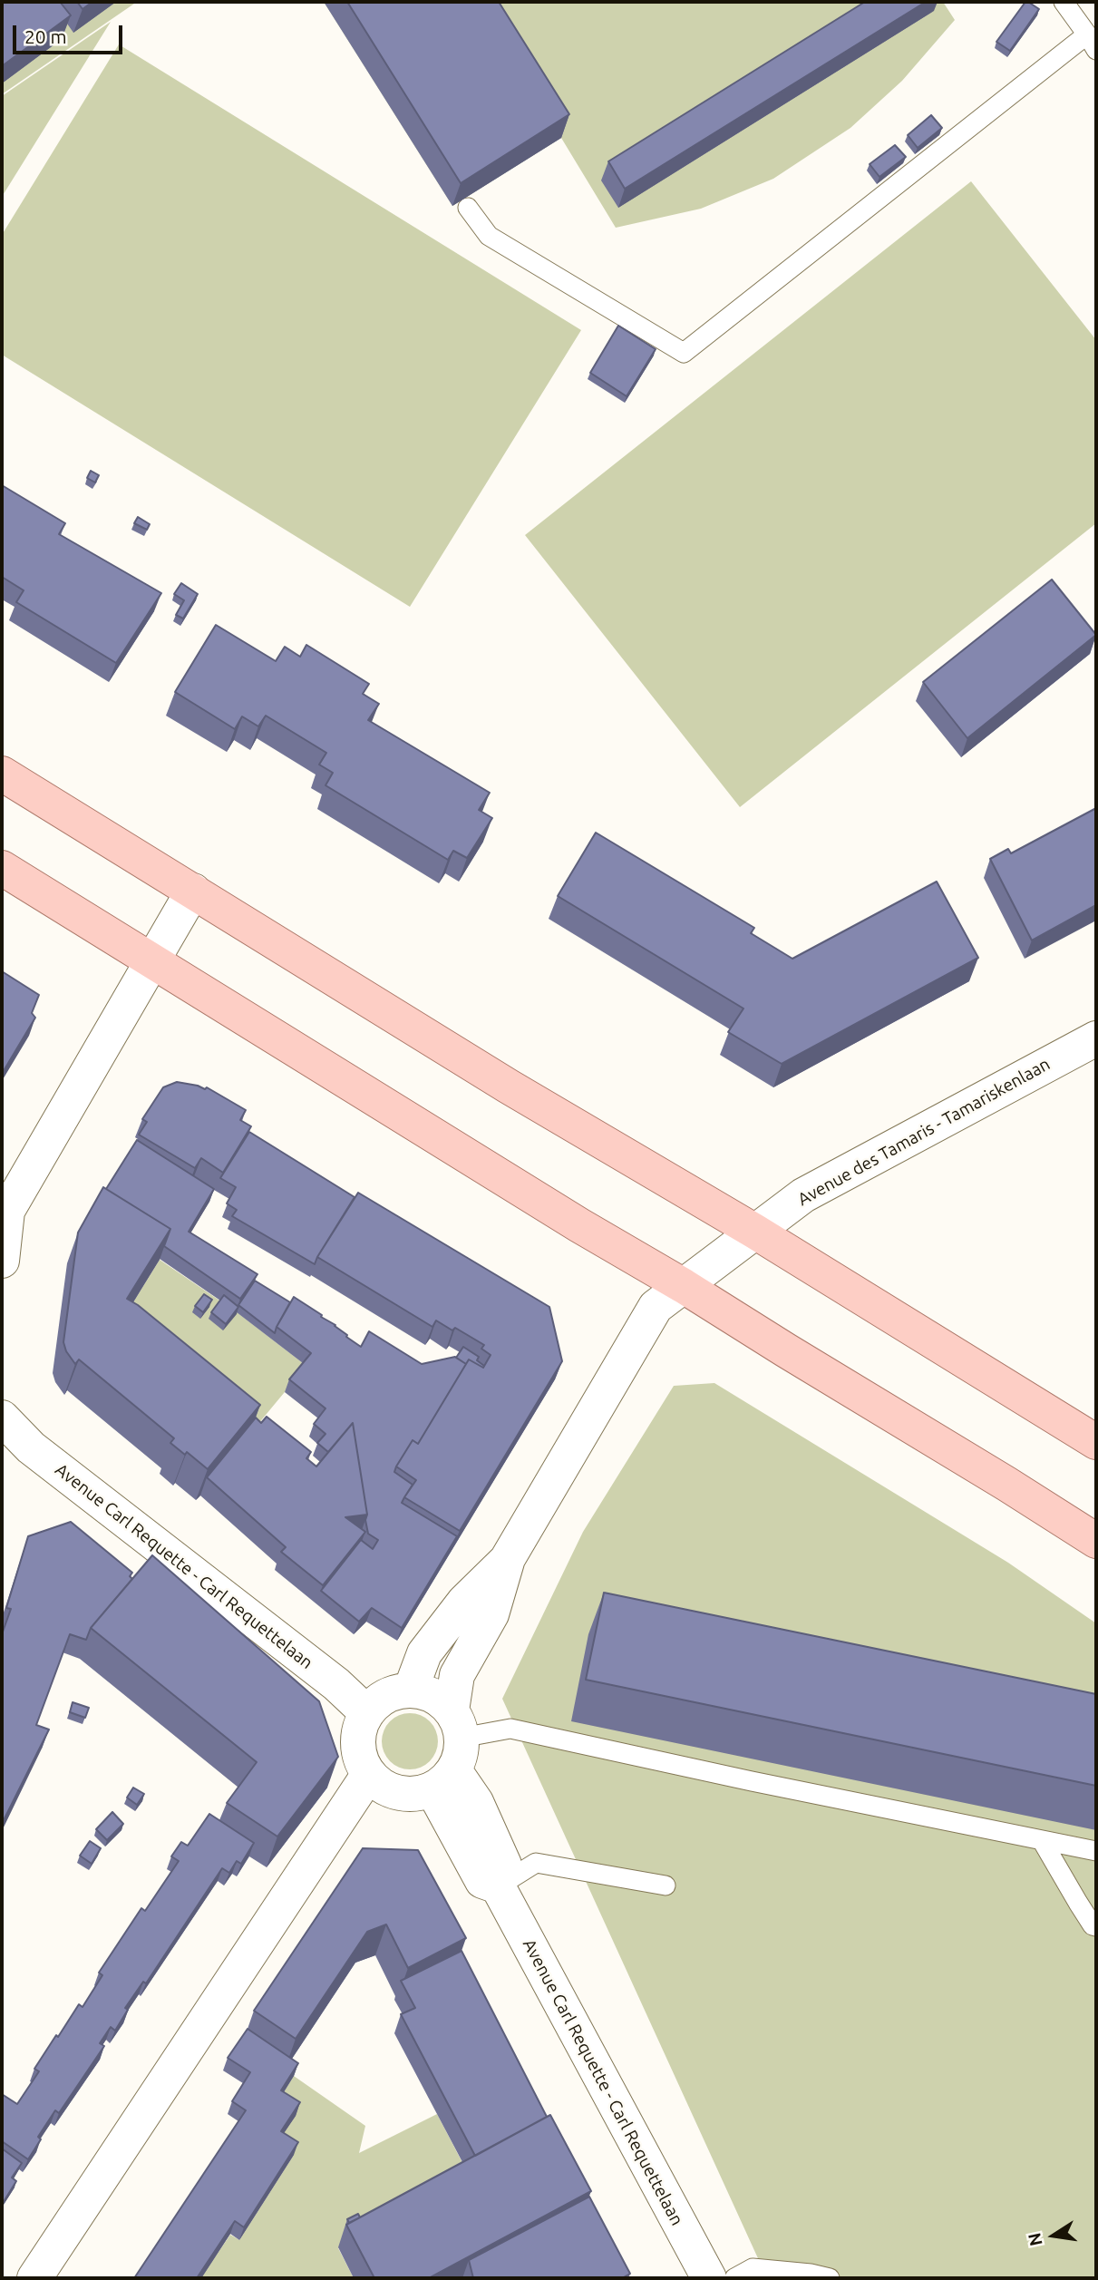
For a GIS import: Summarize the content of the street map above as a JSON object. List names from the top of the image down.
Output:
{
  "streets": {
    "street": ["Avenue des Tamaris - Tamariskenlaan", "Avenue Carl Requette - Carl Requettelaan"]
  },
  "scale_bar": "20 m",
  "north": "left"
}
